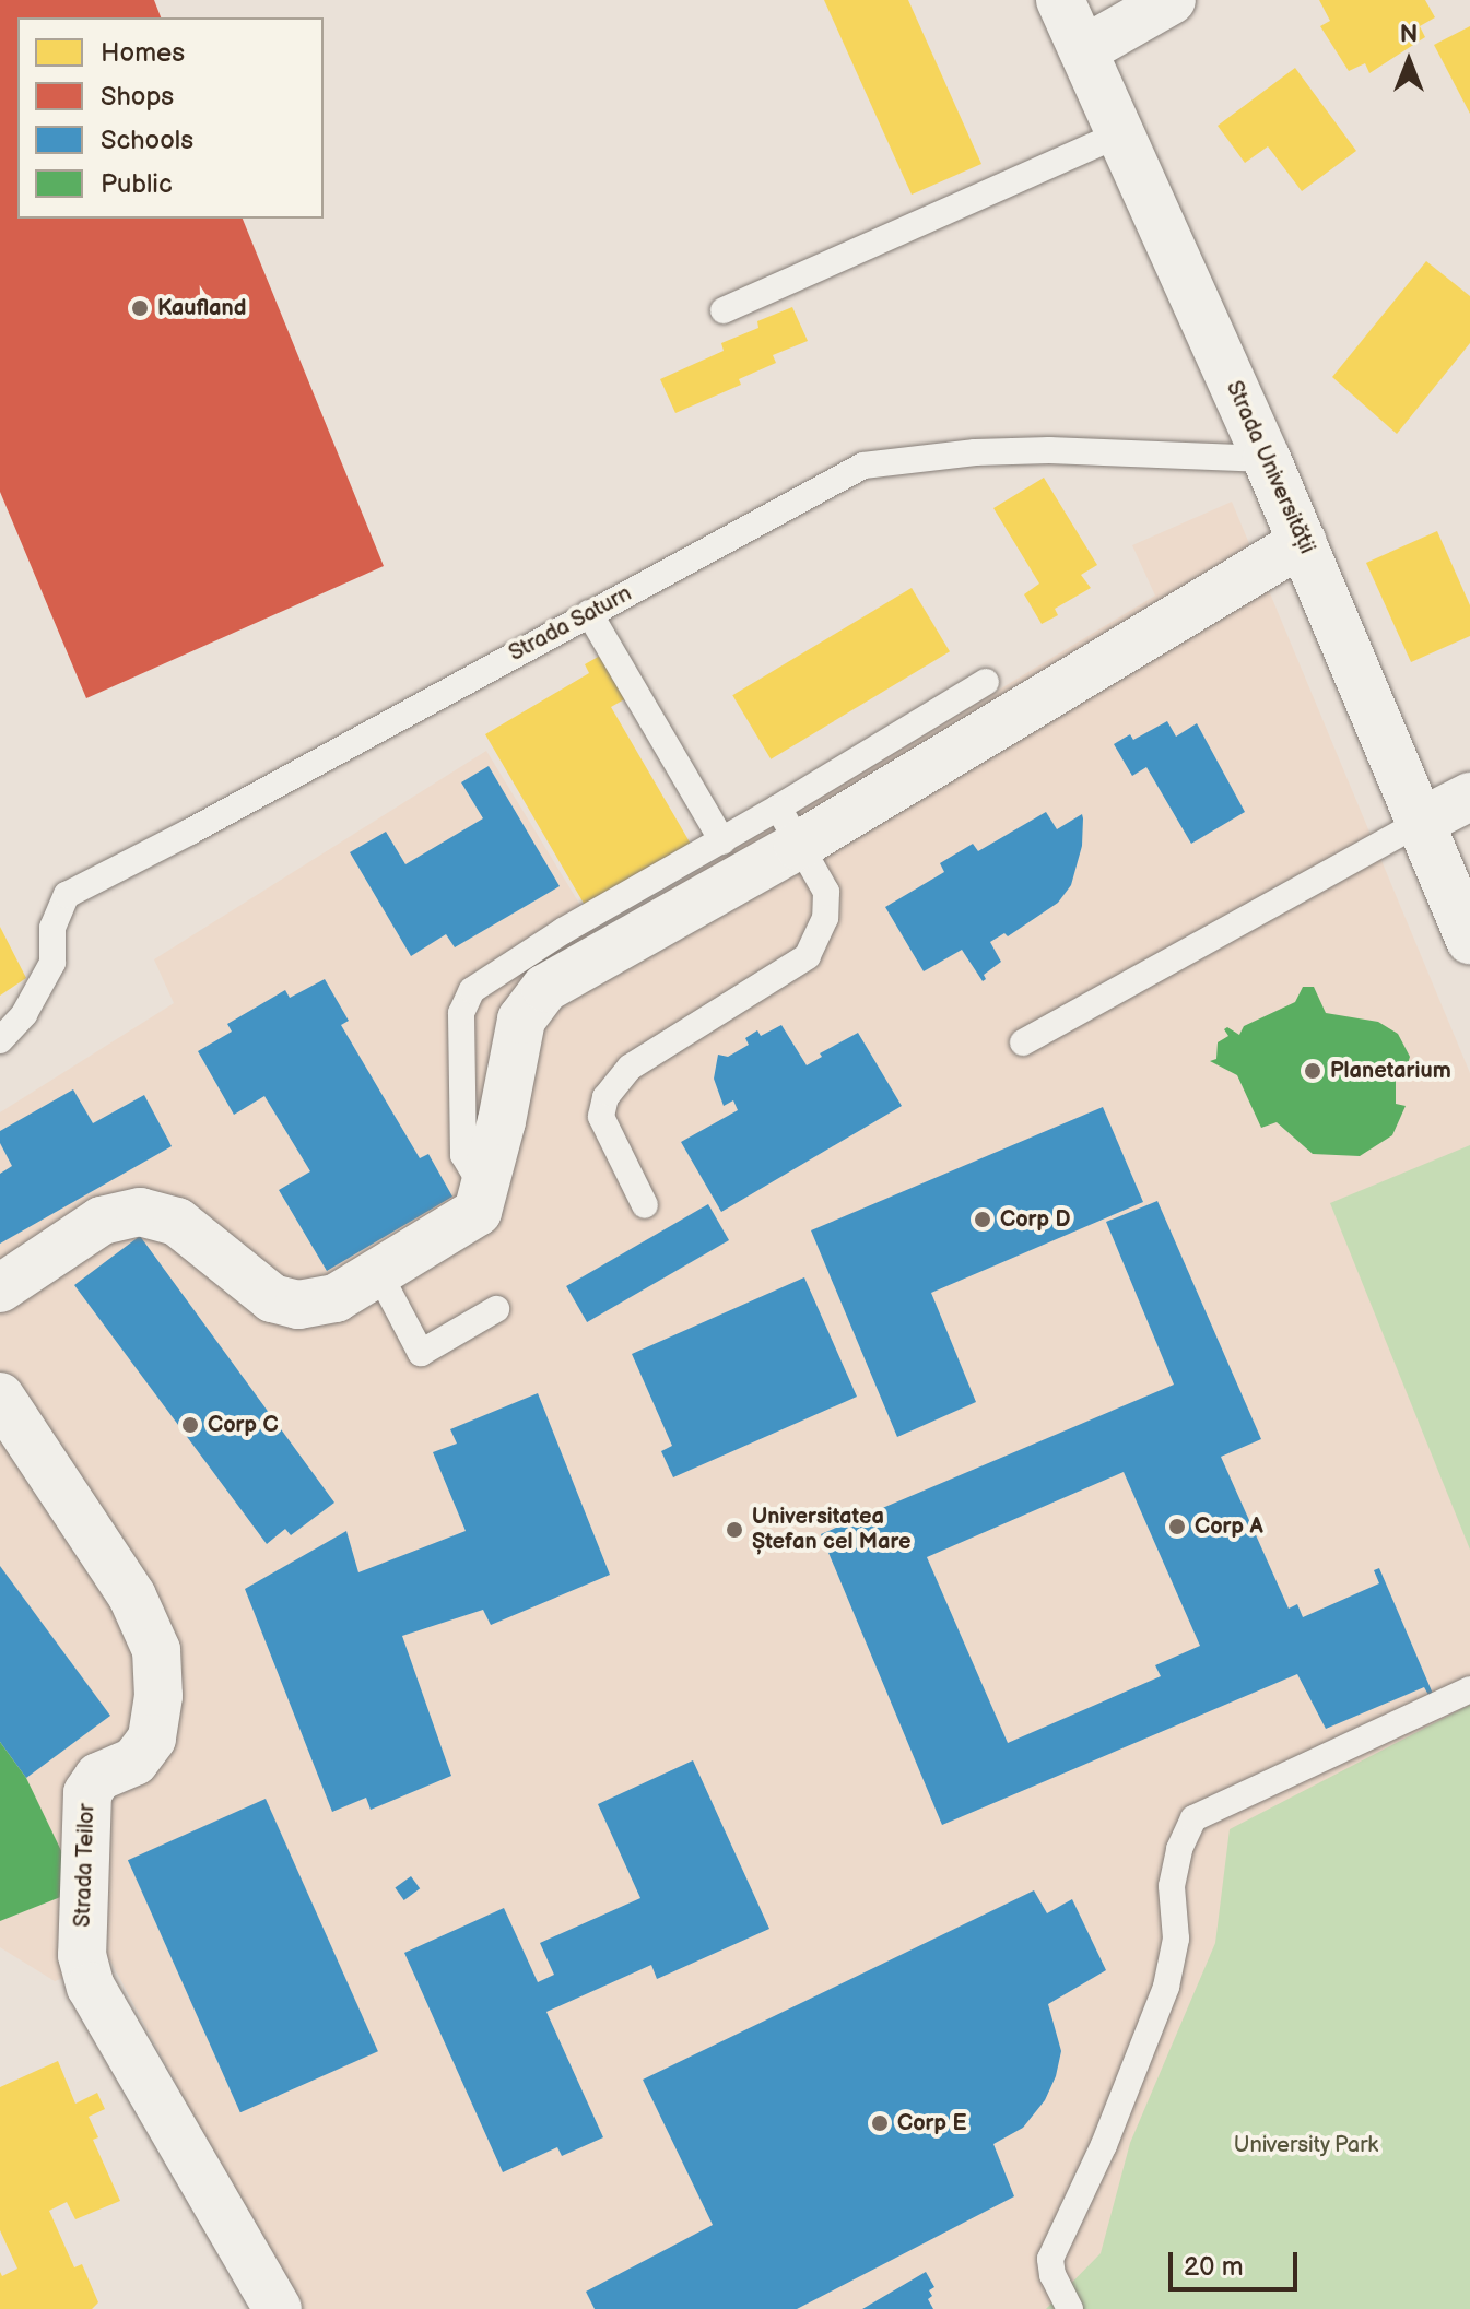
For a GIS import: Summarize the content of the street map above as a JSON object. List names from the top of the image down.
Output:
{
  "streets": {
    "street": ["Strada Universității", "Strada Teilor"],
    "lane": ["Strada Saturn"]
  },
  "crossings": [
    ["Strada Universității", "Strada Saturn"]
  ],
  "parks": ["University Park"],
  "places": [
    "Kaufland",
    "Planetarium",
    "Corp D",
    "Corp C",
    "Corp A",
    "Universitatea Ștefan cel Mare",
    "Corp E"
  ],
  "legend": [
    "Homes",
    "Shops",
    "Schools",
    "Public"
  ],
  "scale_bar": "20 m",
  "north": "top"
}
